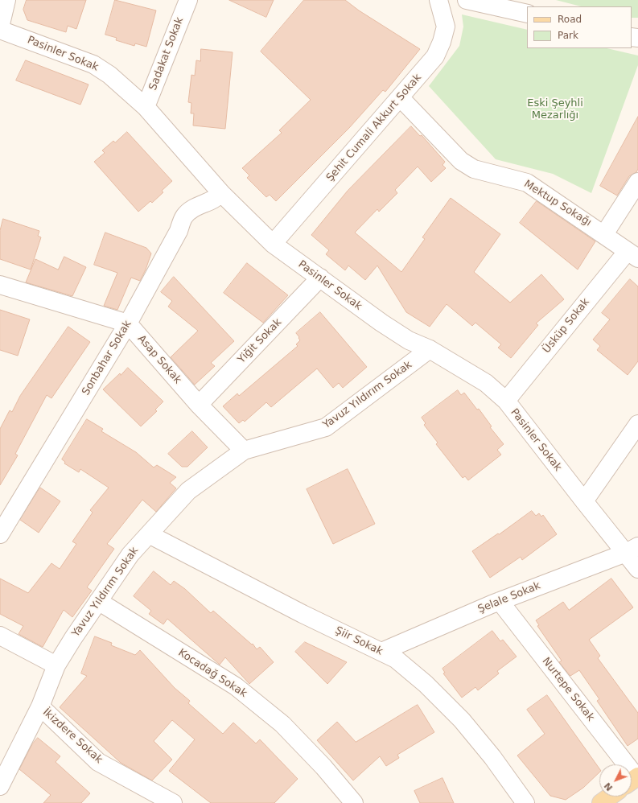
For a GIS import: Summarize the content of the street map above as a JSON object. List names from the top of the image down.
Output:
{
  "streets": {
    "street": [
      "Pasinler Sokak",
      "Sadakat Sokak",
      "Şehit Cumali Akkurt Sokak",
      "Mektup Sokağı",
      "Üsküp Sokak",
      "Yiğit Sokak",
      "Sonbahar Sokak",
      "Asap Sokak",
      "Yavuz Yıldırım Sokak",
      "Şelale Sokak",
      "Şiir Sokak",
      "Kocadağ Sokak",
      "Nurtepe Sokak",
      "İkizdere Sokak"
    ]
  },
  "crossings": [
    ["Pasinler Sokak", "Sadakat Sokak"],
    ["Pasinler Sokak", "Şehit Cumali Akkurt Sokak"],
    ["Pasinler Sokak", "Üsküp Sokak"],
    ["Pasinler Sokak", "Yiğit Sokak"],
    ["Pasinler Sokak", "Sonbahar Sokak"],
    ["Pasinler Sokak", "Yavuz Yıldırım Sokak"],
    ["Pasinler Sokak", "Şelale Sokak"],
    ["Şehit Cumali Akkurt Sokak", "Mektup Sokağı"],
    ["Mektup Sokağı", "Üsküp Sokak"],
    ["Yiğit Sokak", "Asap Sokak"],
    ["Sonbahar Sokak", "Asap Sokak"],
    ["Asap Sokak", "Yavuz Yıldırım Sokak"],
    ["Yavuz Yıldırım Sokak", "Şiir Sokak"],
    ["Yavuz Yıldırım Sokak", "Kocadağ Sokak"],
    ["Yavuz Yıldırım Sokak", "İkizdere Sokak"],
    ["Şelale Sokak", "Şiir Sokak"],
    ["Şelale Sokak", "Nurtepe Sokak"]
  ],
  "parks": ["Eski Şeyhli Mezarlığı"],
  "legend": ["Road", "Park"],
  "north": "bottom left"
}
